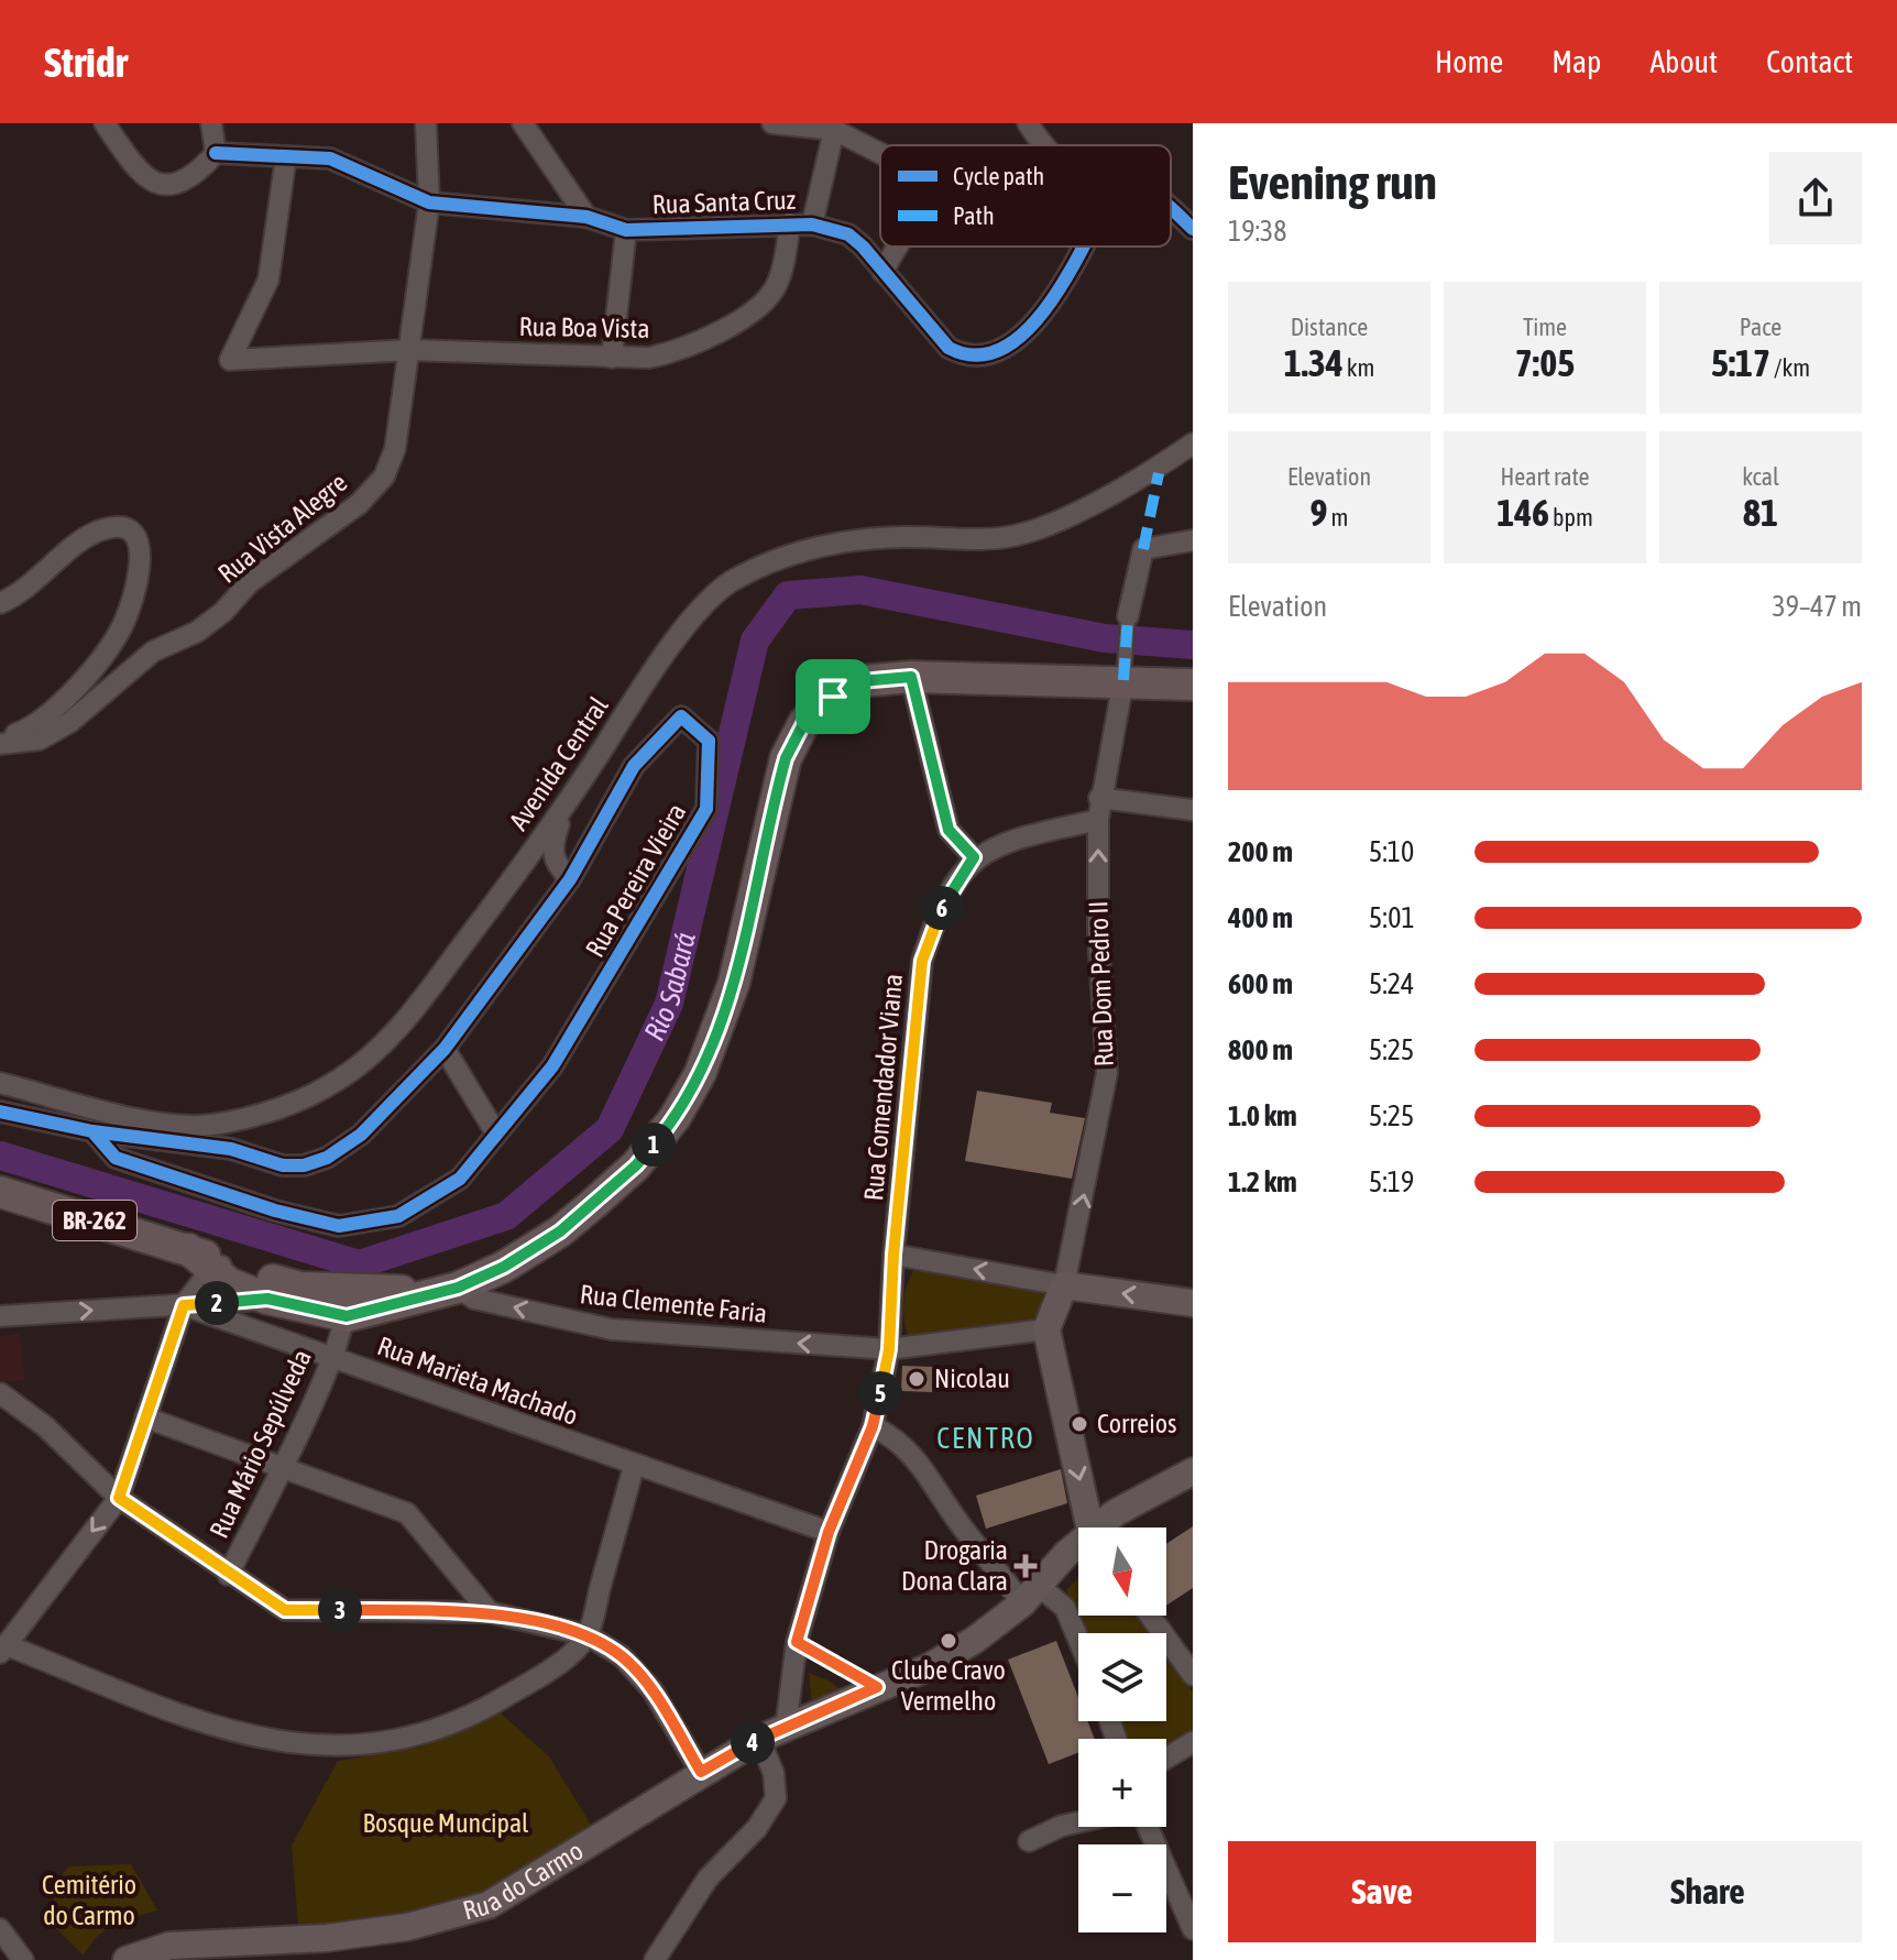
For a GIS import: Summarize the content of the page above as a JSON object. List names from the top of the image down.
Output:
{
  "streets": {
    "main road": ["BR-262", "Rua do Carmo"],
    "street": [
      "Rua Santa Cruz",
      "Rua Boa Vista",
      "Rua Vista Alegre",
      "Avenida Central",
      "Rua Pereira Vieira",
      "Rua Dom Pedro II",
      "Rua Comendador Viana",
      "Rua Clemente Faria",
      "Rua Marieta Machado",
      "Rua Mário Sepúlveda"
    ]
  },
  "crossings": [
    ["Rua Santa Cruz", "Rua Boa Vista"],
    ["Rua Santa Cruz", "Rua Vista Alegre"],
    ["Rua Boa Vista", "Rua Vista Alegre"],
    ["Rua Dom Pedro II", "BR-262"],
    ["Rua Comendador Viana", "Rua Clemente Faria"],
    ["BR-262", "Rua Clemente Faria"],
    ["BR-262", "Rua Mário Sepúlveda"],
    ["Rua Marieta Machado", "Rua Mário Sepúlveda"]
  ],
  "one_way": ["Rua Dom Pedro II", "Rua Clemente Faria"],
  "districts": ["CENTRO"],
  "water": ["Rio Sabará"],
  "parks": ["Bosque Muncipal", "Cemitério do Carmo"],
  "places": {
    "other": ["Nicolau", "Correios", "Clube Cravo Vermelho"],
    "health": ["Drogaria Dona Clara"]
  },
  "legend": ["Cycle path", "Path"],
  "north": "bottom",
  "page": {
    "header": "Stridr",
    "nav": [
      "Home",
      "Map",
      "About",
      "Contact"
    ],
    "heading": ["Evening run", "19:38"],
    "stats": [
      ["Distance", "1.34 km"],
      ["Time", "7:05"],
      ["Pace", "5:17 /km"],
      ["Elevation", "9 m"],
      ["Heart rate", "146 bpm"],
      ["kcal", "81"]
    ],
    "chart": ["Elevation", "39–47 m"],
    "list": [
      {
        "name": "200 m",
        "note": "5:10"
      },
      {
        "name": "400 m",
        "note": "5:01"
      },
      {
        "name": "600 m",
        "note": "5:24"
      },
      {
        "name": "800 m",
        "note": "5:25"
      },
      {
        "name": "1.0 km",
        "note": "5:25"
      },
      {
        "name": "1.2 km",
        "note": "5:19"
      }
    ],
    "pins": [
      "6",
      "1",
      "2",
      "5",
      "3",
      "4"
    ],
    "map_buttons": ["+", "−"],
    "buttons": ["Save", "Share"]
  }
}
